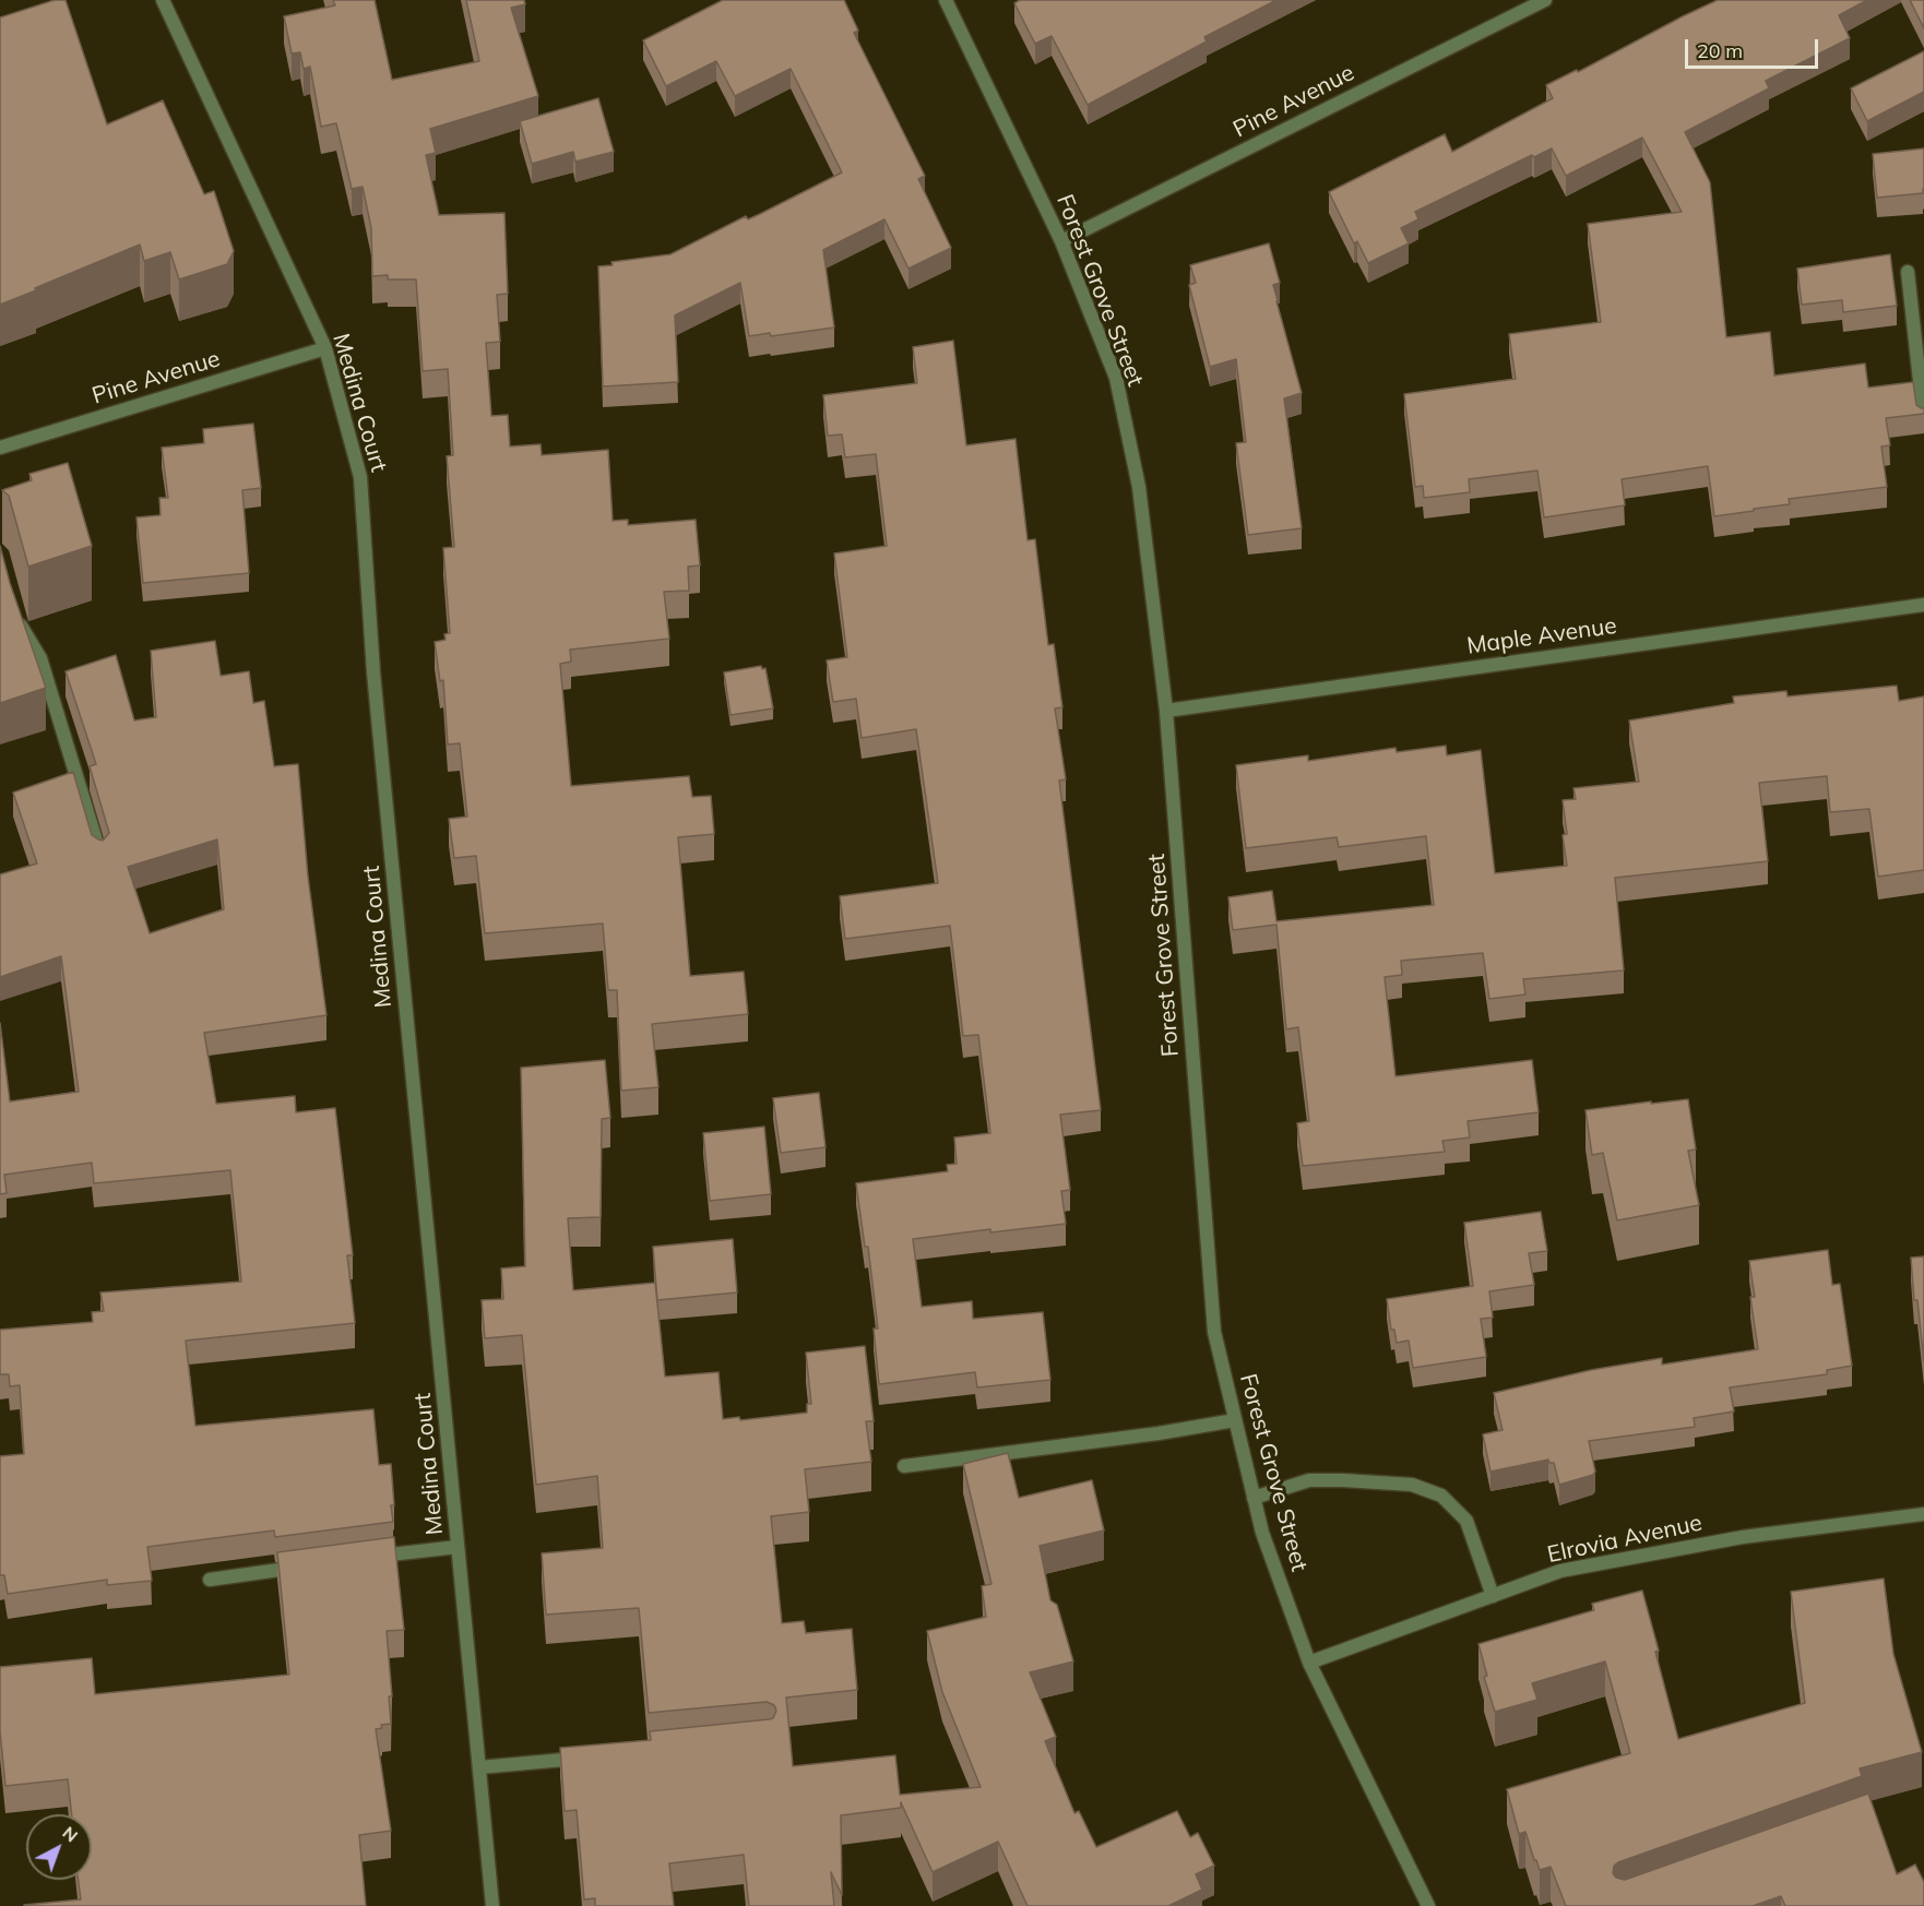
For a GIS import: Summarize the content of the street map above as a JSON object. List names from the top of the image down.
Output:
{
  "streets": {
    "street": [
      "Pine Avenue",
      "Forest Grove Street",
      "Medina Court",
      "Maple Avenue",
      "Elrovia Avenue"
    ]
  },
  "crossings": [
    ["Pine Avenue", "Forest Grove Street"],
    ["Pine Avenue", "Medina Court"],
    ["Forest Grove Street", "Maple Avenue"],
    ["Forest Grove Street", "Elrovia Avenue"]
  ],
  "scale_bar": "20 m",
  "north": "top right"
}
